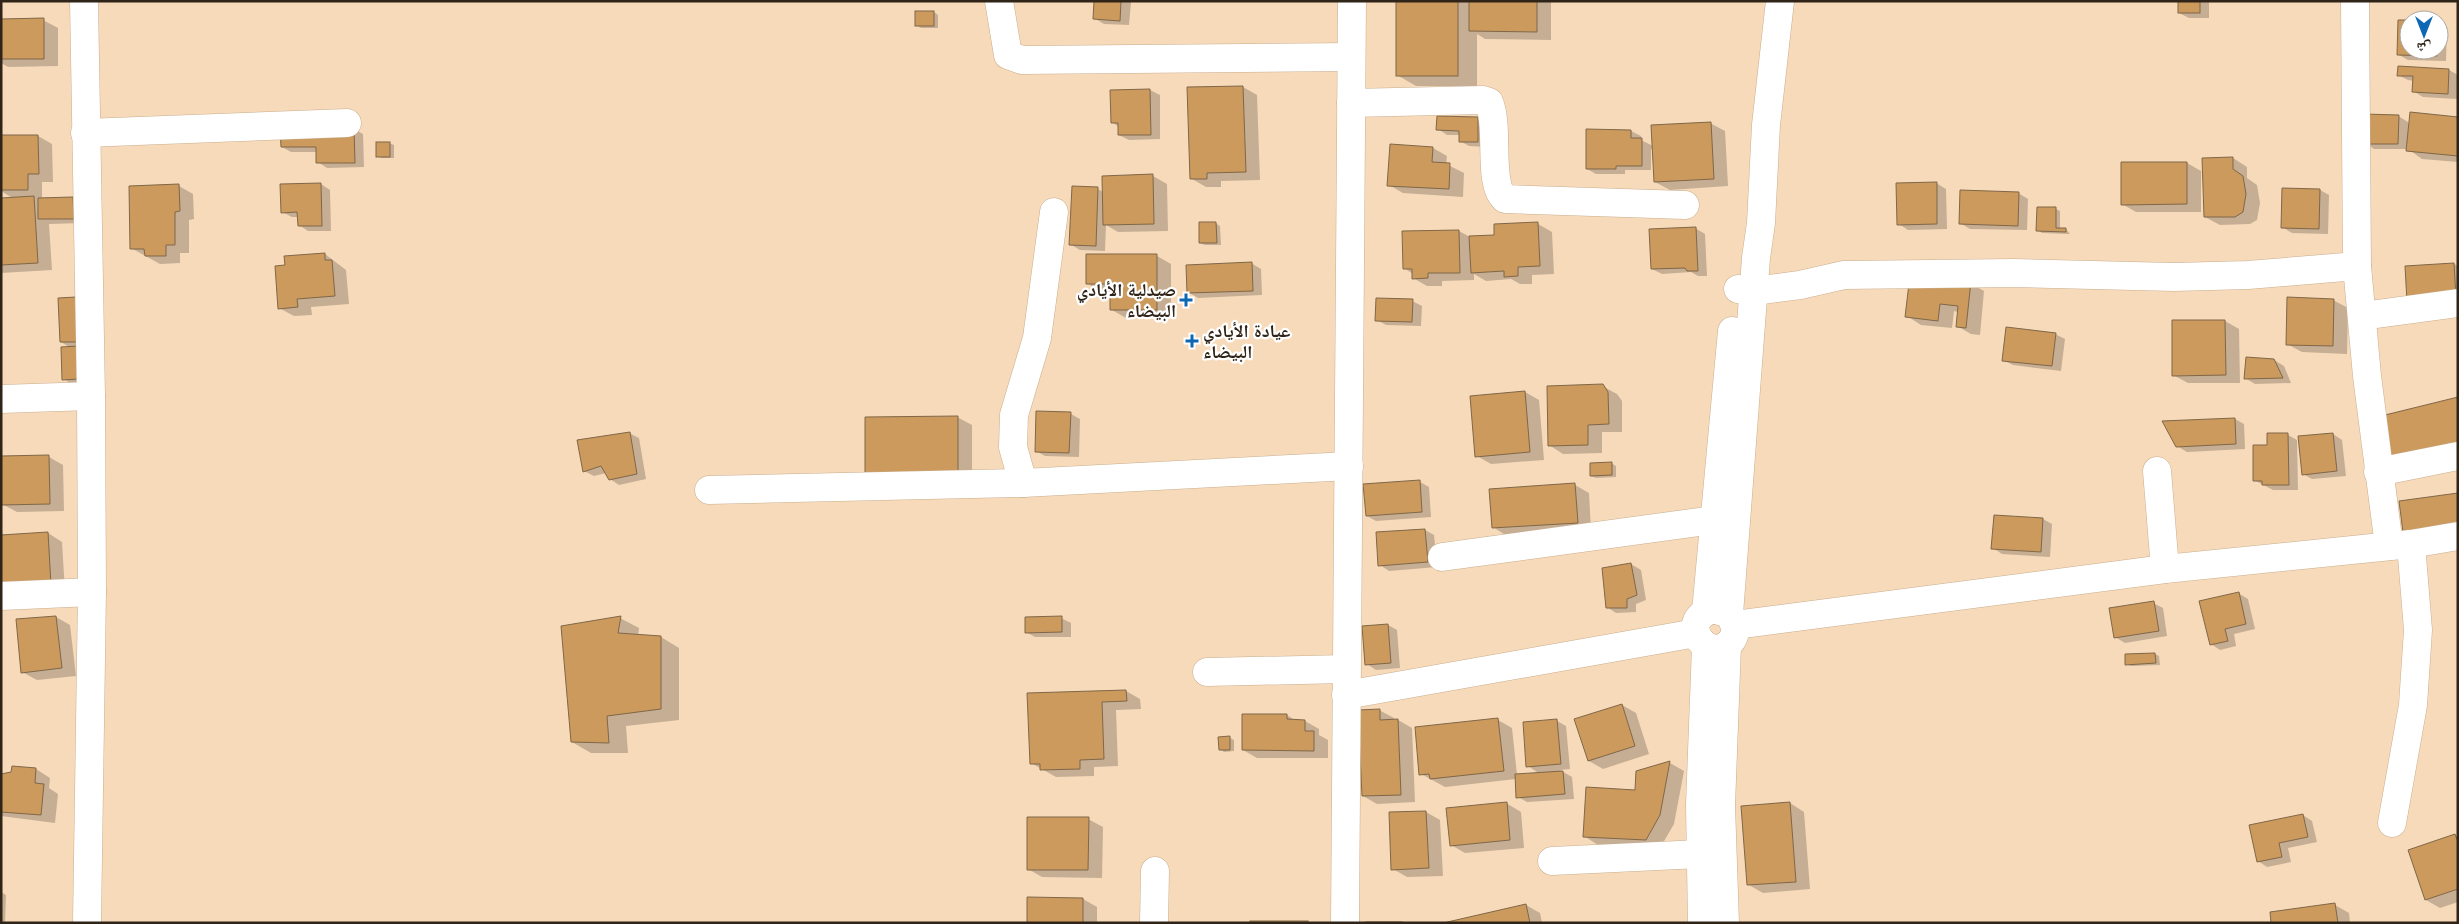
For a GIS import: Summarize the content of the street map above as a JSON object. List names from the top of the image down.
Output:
{
  "places": {
    "health": ["صيدلية الأيادي البيضاء", "عيادة الأيادي البيضاء"]
  },
  "north": "bottom"
}
